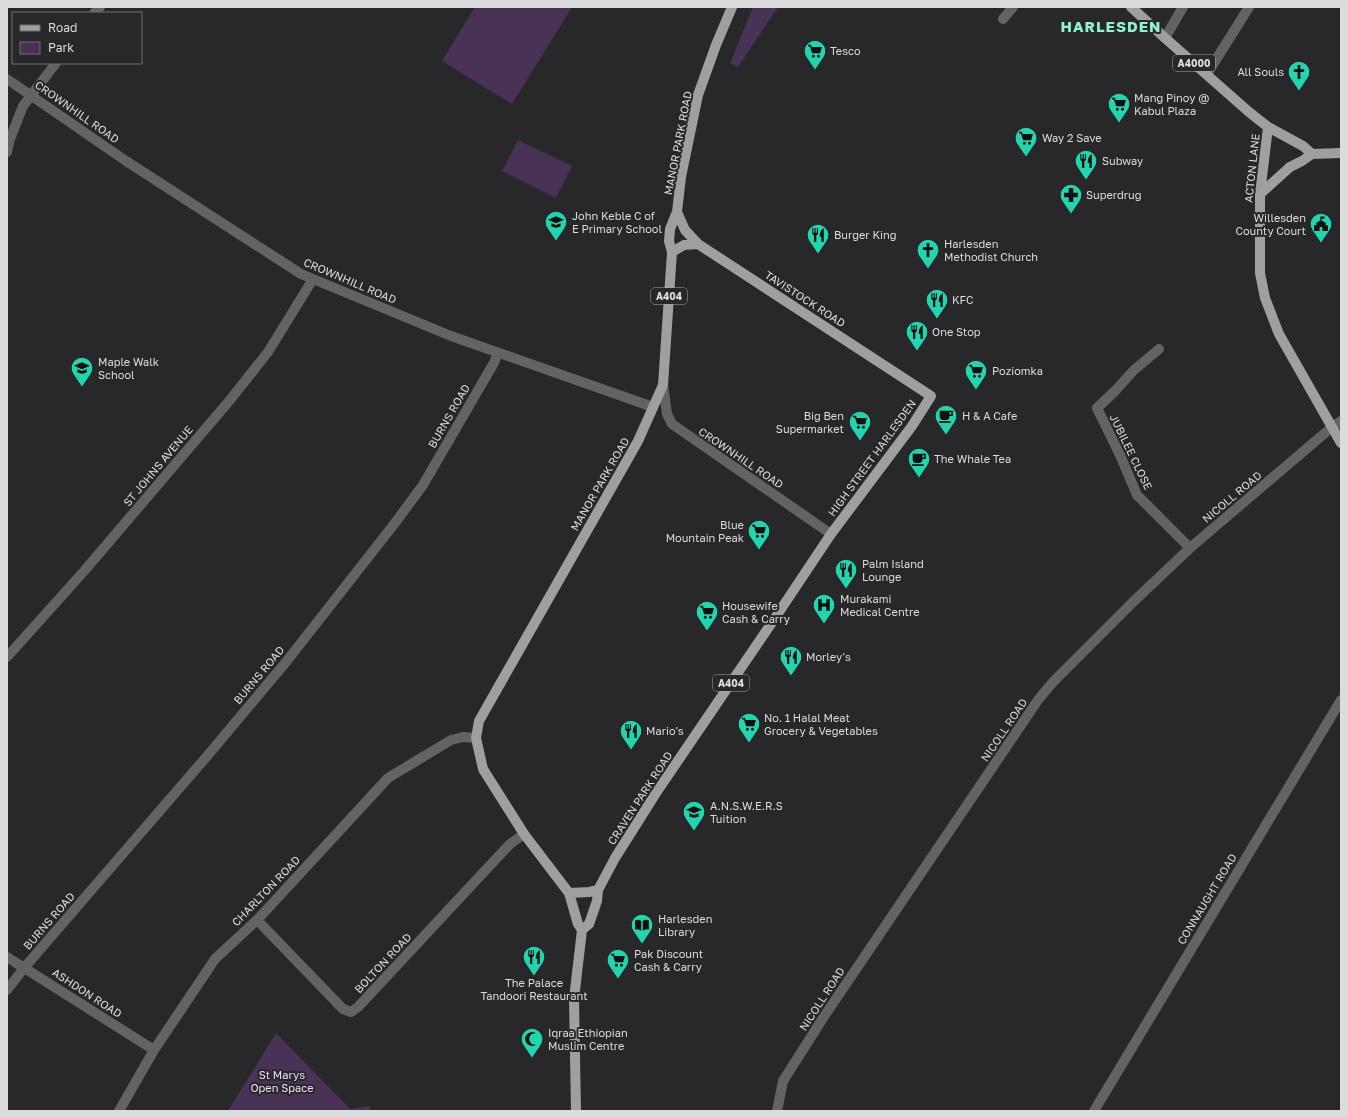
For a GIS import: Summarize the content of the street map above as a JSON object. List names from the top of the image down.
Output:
{
  "streets": {
    "main road": [
      "A4000",
      "MANOR PARK ROAD",
      "ACTON LANE",
      "A404",
      "TAVISTOCK ROAD",
      "HIGH STREET HARLESDEN",
      "CRAVEN PARK ROAD"
    ],
    "street": [
      "CROWNHILL ROAD",
      "BURNS ROAD",
      "JUBILEE CLOSE",
      "ST JOHNS AVENUE",
      "NICOLL ROAD",
      "CHARLTON ROAD",
      "CONNAUGHT ROAD",
      "BOLTON ROAD",
      "ASHDON ROAD"
    ]
  },
  "crossings": [
    ["A4000", "ACTON LANE"],
    ["CROWNHILL ROAD", "MANOR PARK ROAD"],
    ["CROWNHILL ROAD", "BURNS ROAD"],
    ["CROWNHILL ROAD", "HIGH STREET HARLESDEN"],
    ["CROWNHILL ROAD", "ST JOHNS AVENUE"],
    ["CROWNHILL ROAD", "CRAVEN PARK ROAD"],
    ["MANOR PARK ROAD", "TAVISTOCK ROAD"],
    ["MANOR PARK ROAD", "CRAVEN PARK ROAD"],
    ["MANOR PARK ROAD", "CHARLTON ROAD"],
    ["MANOR PARK ROAD", "BOLTON ROAD"],
    ["ACTON LANE", "NICOLL ROAD"],
    ["TAVISTOCK ROAD", "HIGH STREET HARLESDEN"],
    ["BURNS ROAD", "ASHDON ROAD"],
    ["JUBILEE CLOSE", "NICOLL ROAD"],
    ["HIGH STREET HARLESDEN", "CRAVEN PARK ROAD"],
    ["CHARLTON ROAD", "BOLTON ROAD"],
    ["CHARLTON ROAD", "ASHDON ROAD"]
  ],
  "districts": ["HARLESDEN"],
  "parks": ["St Marys Open Space"],
  "places": {
    "supermarket": [
      "Tesco",
      "Mang Pinoy @ Kabul Plaza",
      "Way 2 Save",
      "Poziomka",
      "Big Ben Supermarket",
      "Blue Mountain Peak",
      "Housewife Cash & Carry",
      "No. 1 Halal Meat Grocery & Vegetables",
      "Pak Discount Cash & Carry"
    ],
    "church": ["All Souls", "Harlesden Methodist Church"],
    "restaurant": [
      "Subway",
      "Burger King",
      "KFC",
      "One Stop",
      "Palm Island Lounge",
      "Morley's",
      "Mario's",
      "The Palace Tandoori Restaurant"
    ],
    "pharmacy": ["Superdrug"],
    "school or university": ["John Keble C of E Primary School", "Maple Walk School", "A.N.S.W.E.R.S Tuition"],
    "public building": ["Willesden County Court"],
    "cafe": ["H & A Cafe", "The Whale Tea"],
    "hospital": ["Murakami Medical Centre"],
    "library": ["Harlesden Library"],
    "mosque": ["Iqraa Ethiopian Muslim Centre"]
  },
  "legend": ["Road", "Park"]
}
